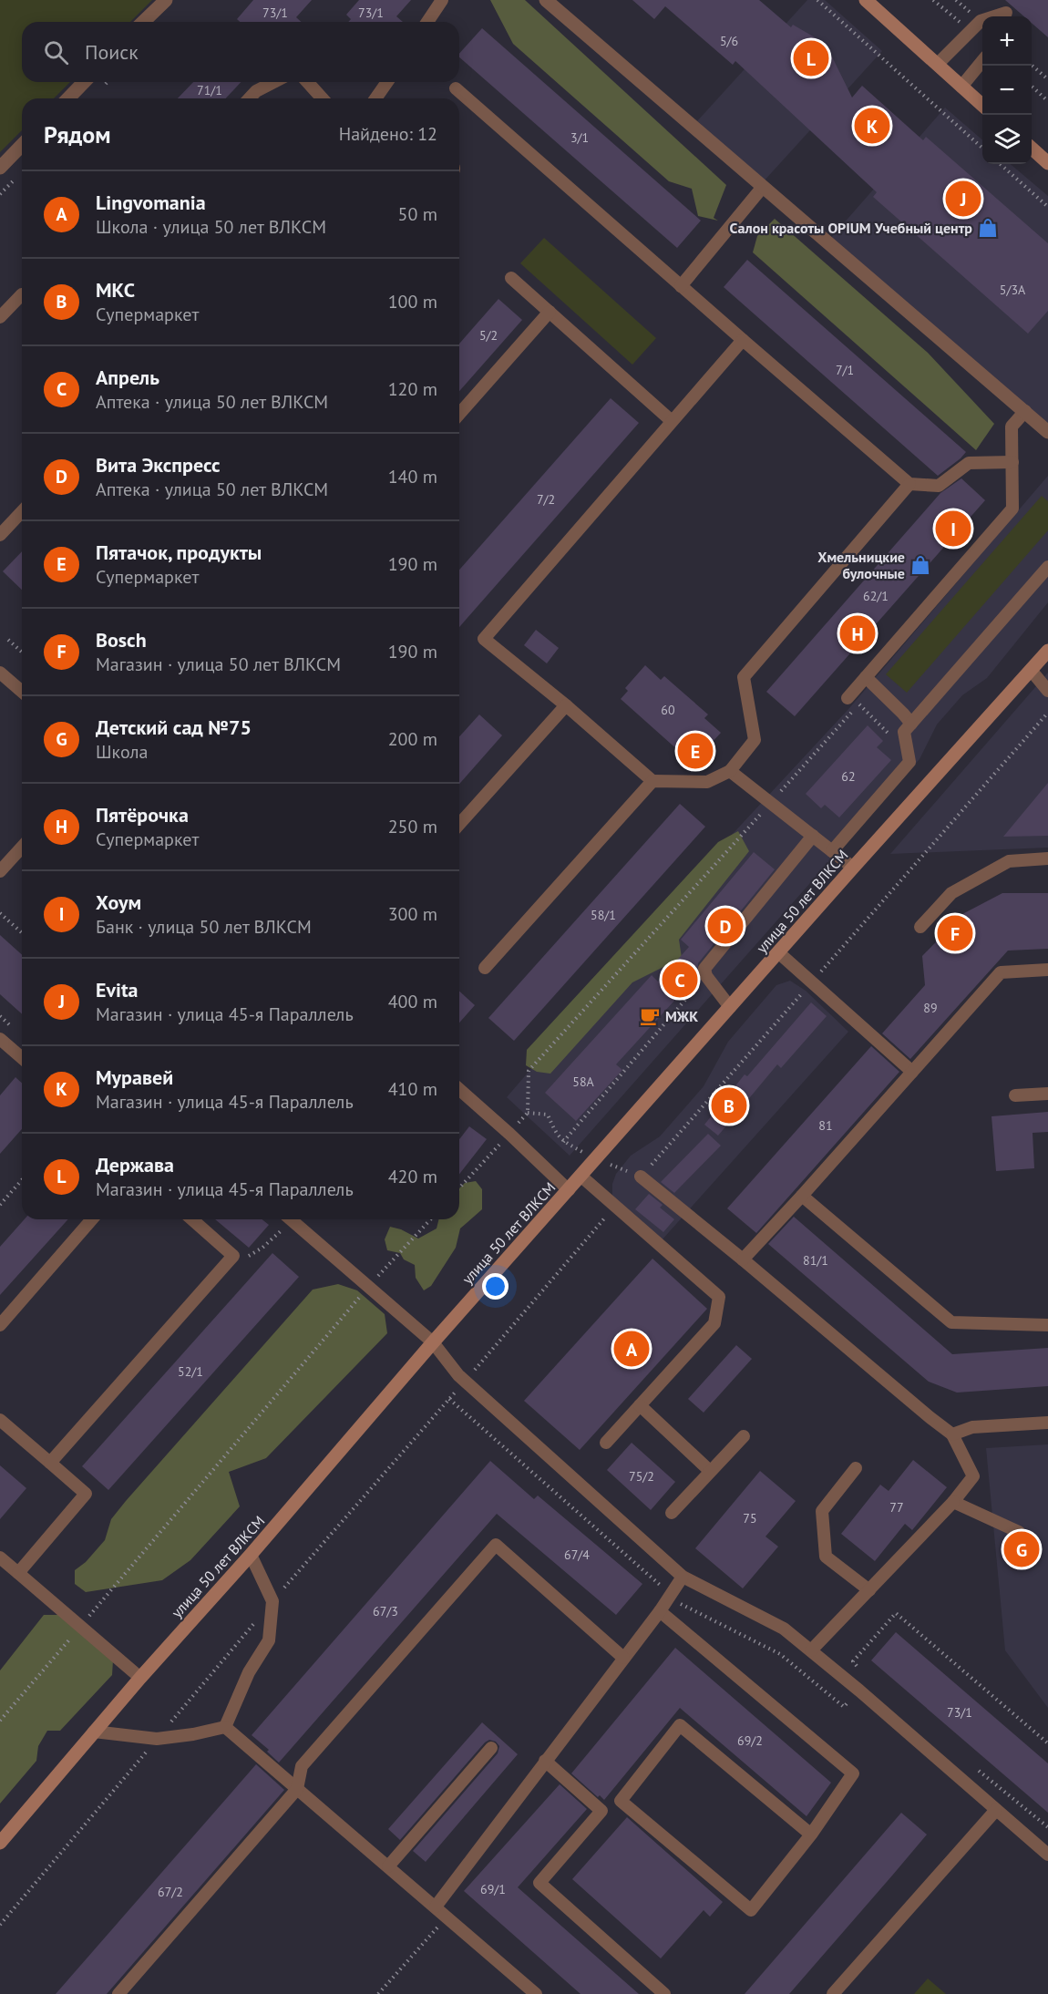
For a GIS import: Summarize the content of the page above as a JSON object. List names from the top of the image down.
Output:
{
  "streets": {
    "street": ["улица 50 лет ВЛКСМ"]
  },
  "places": {
    "shop": ["Салон красоты OPIUM Учебный центр", "Хмельницкие булочные"],
    "cafe": ["МЖК"]
  },
  "house_numbers": [
    "73/1",
    "73/1",
    "5/6",
    "71/1",
    "3/1",
    "5/3А",
    "5/2",
    "7/1",
    "7/2",
    "62/1",
    "60",
    "62",
    "58/1",
    "89",
    "58А",
    "81",
    "81/1",
    "52/1",
    "75/2",
    "77",
    "75",
    "67/4",
    "67/3",
    "73/1",
    "69/2",
    "69/1",
    "67/2"
  ],
  "page": {
    "map_buttons": ["+", "−"],
    "search": "Поиск",
    "pins": [
      "L",
      "K",
      "J",
      "I",
      "H",
      "E",
      "D",
      "F",
      "C",
      "B",
      "A",
      "G"
    ],
    "heading": ["Рядом", "Найдено: 12"],
    "list": [
      {
        "mark": "A",
        "name": "Lingvomania",
        "note": "Школа · улица 50 лет ВЛКСМ",
        "value": "50 m"
      },
      {
        "mark": "B",
        "name": "МКС",
        "note": "Супермаркет",
        "value": "100 m"
      },
      {
        "mark": "C",
        "name": "Апрель",
        "note": "Аптека · улица 50 лет ВЛКСМ",
        "value": "120 m"
      },
      {
        "mark": "D",
        "name": "Вита Экспресс",
        "note": "Аптека · улица 50 лет ВЛКСМ",
        "value": "140 m"
      },
      {
        "mark": "E",
        "name": "Пятачок, продукты",
        "note": "Супермаркет",
        "value": "190 m"
      },
      {
        "mark": "F",
        "name": "Bosch",
        "note": "Магазин · улица 50 лет ВЛКСМ",
        "value": "190 m"
      },
      {
        "mark": "G",
        "name": "Детский сад №75",
        "note": "Школа",
        "value": "200 m"
      },
      {
        "mark": "H",
        "name": "Пятёрочка",
        "note": "Супермаркет",
        "value": "250 m"
      },
      {
        "mark": "I",
        "name": "Хоум",
        "note": "Банк · улица 50 лет ВЛКСМ",
        "value": "300 m"
      },
      {
        "mark": "J",
        "name": "Evita",
        "note": "Магазин · улица 45-я Параллель",
        "value": "400 m"
      },
      {
        "mark": "K",
        "name": "Муравей",
        "note": "Магазин · улица 45-я Параллель",
        "value": "410 m"
      },
      {
        "mark": "L",
        "name": "Держава",
        "note": "Магазин · улица 45-я Параллель",
        "value": "420 m"
      }
    ]
  }
}
